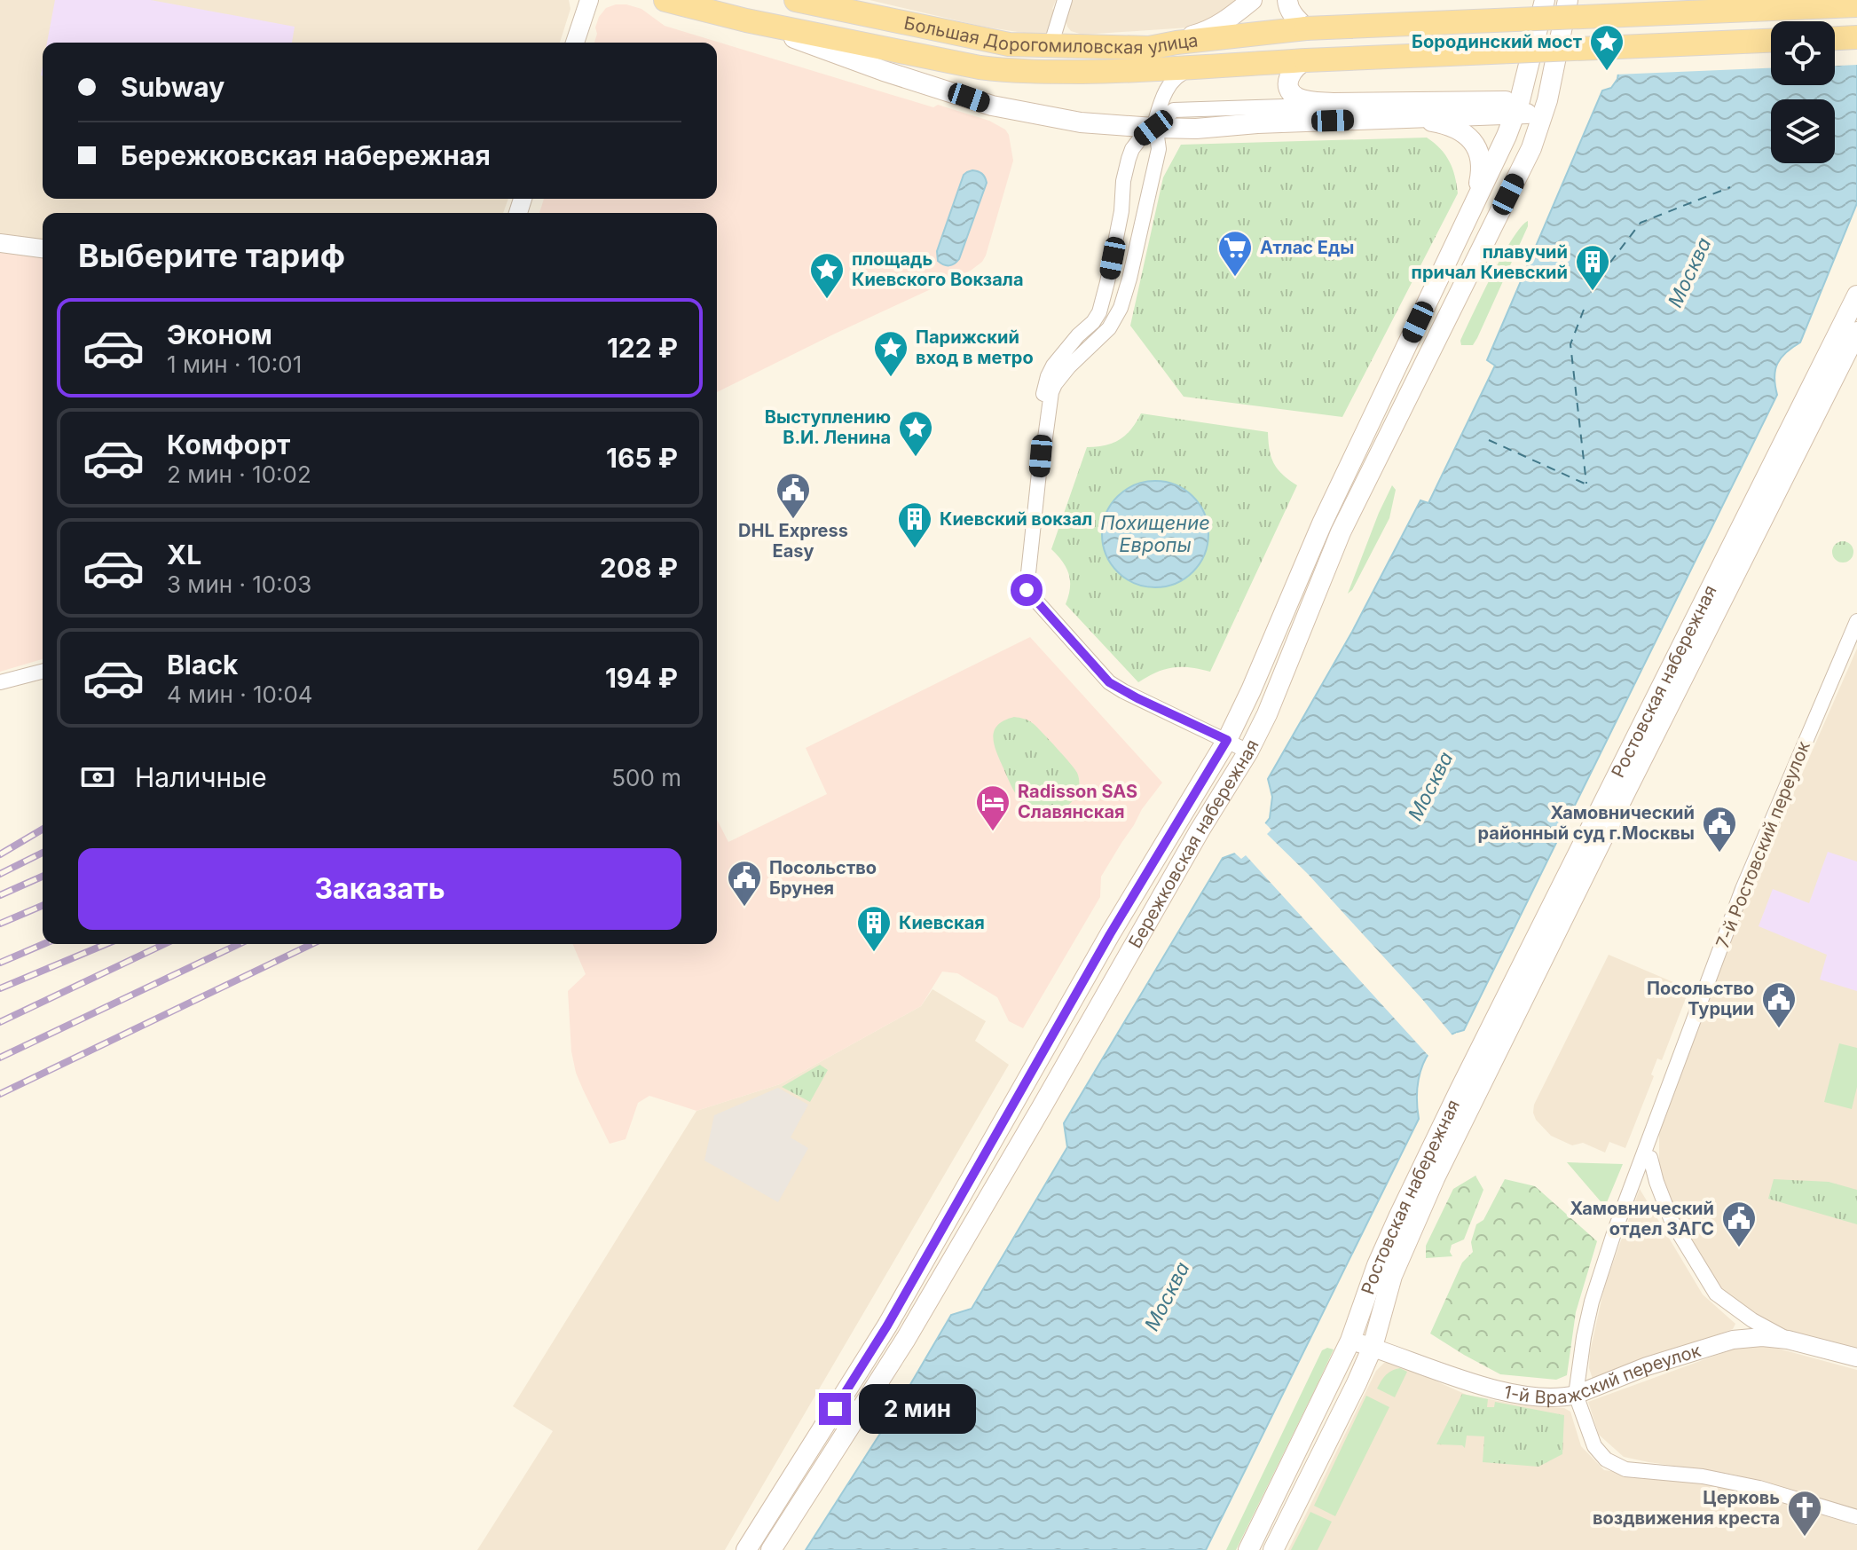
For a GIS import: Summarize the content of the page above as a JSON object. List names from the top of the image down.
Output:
{
  "streets": {
    "main road": ["Большая Дорогомиловская улица", "Ростовская набережная", "Бережковская набережная"],
    "street": ["7-й Ростовский переулок", "1-й Вражский переулок"]
  },
  "crossings": [
    ["Ростовская набережная", "1-й Вражский переулок"],
    ["7-й Ростовский переулок", "1-й Вражский переулок"]
  ],
  "water": ["Москва", "Похищение Европы"],
  "places": {
    "place": [
      "Бородинский мост",
      "площадь Киевского Вокзала",
      "Парижский вход в метро",
      "Выступлению В.И. Ленина"
    ],
    "supermarket": ["Атлас Еды"],
    "building": ["плавучий причал Киевский", "Киевский вокзал", "Киевская"],
    "public building": [
      "DHL Express Easy",
      "Хамовнический районный суд г.Москвы",
      "Посольство Брунея",
      "Посольство Турции",
      "Хамовнический отдел ЗАГС"
    ],
    "hotel": ["Radisson SAS Славянская"],
    "church": ["Церковь воздвижения креста"]
  },
  "page": {
    "banner": ["Subway", "Бережковская набережная"],
    "heading": "Выберите тариф",
    "list": [
      {
        "name": "Эконом",
        "note": "1 мин · 10:01",
        "value": "122 ₽"
      },
      {
        "name": "Комфорт",
        "note": "2 мин · 10:02",
        "value": "165 ₽"
      },
      {
        "name": "XL",
        "note": "3 мин · 10:03",
        "value": "208 ₽"
      },
      {
        "name": "Black",
        "note": "4 мин · 10:04",
        "value": "194 ₽"
      }
    ],
    "pay": ["Наличные", "500 m"],
    "buttons": "Заказать",
    "bubble": "2 мин"
  }
}
